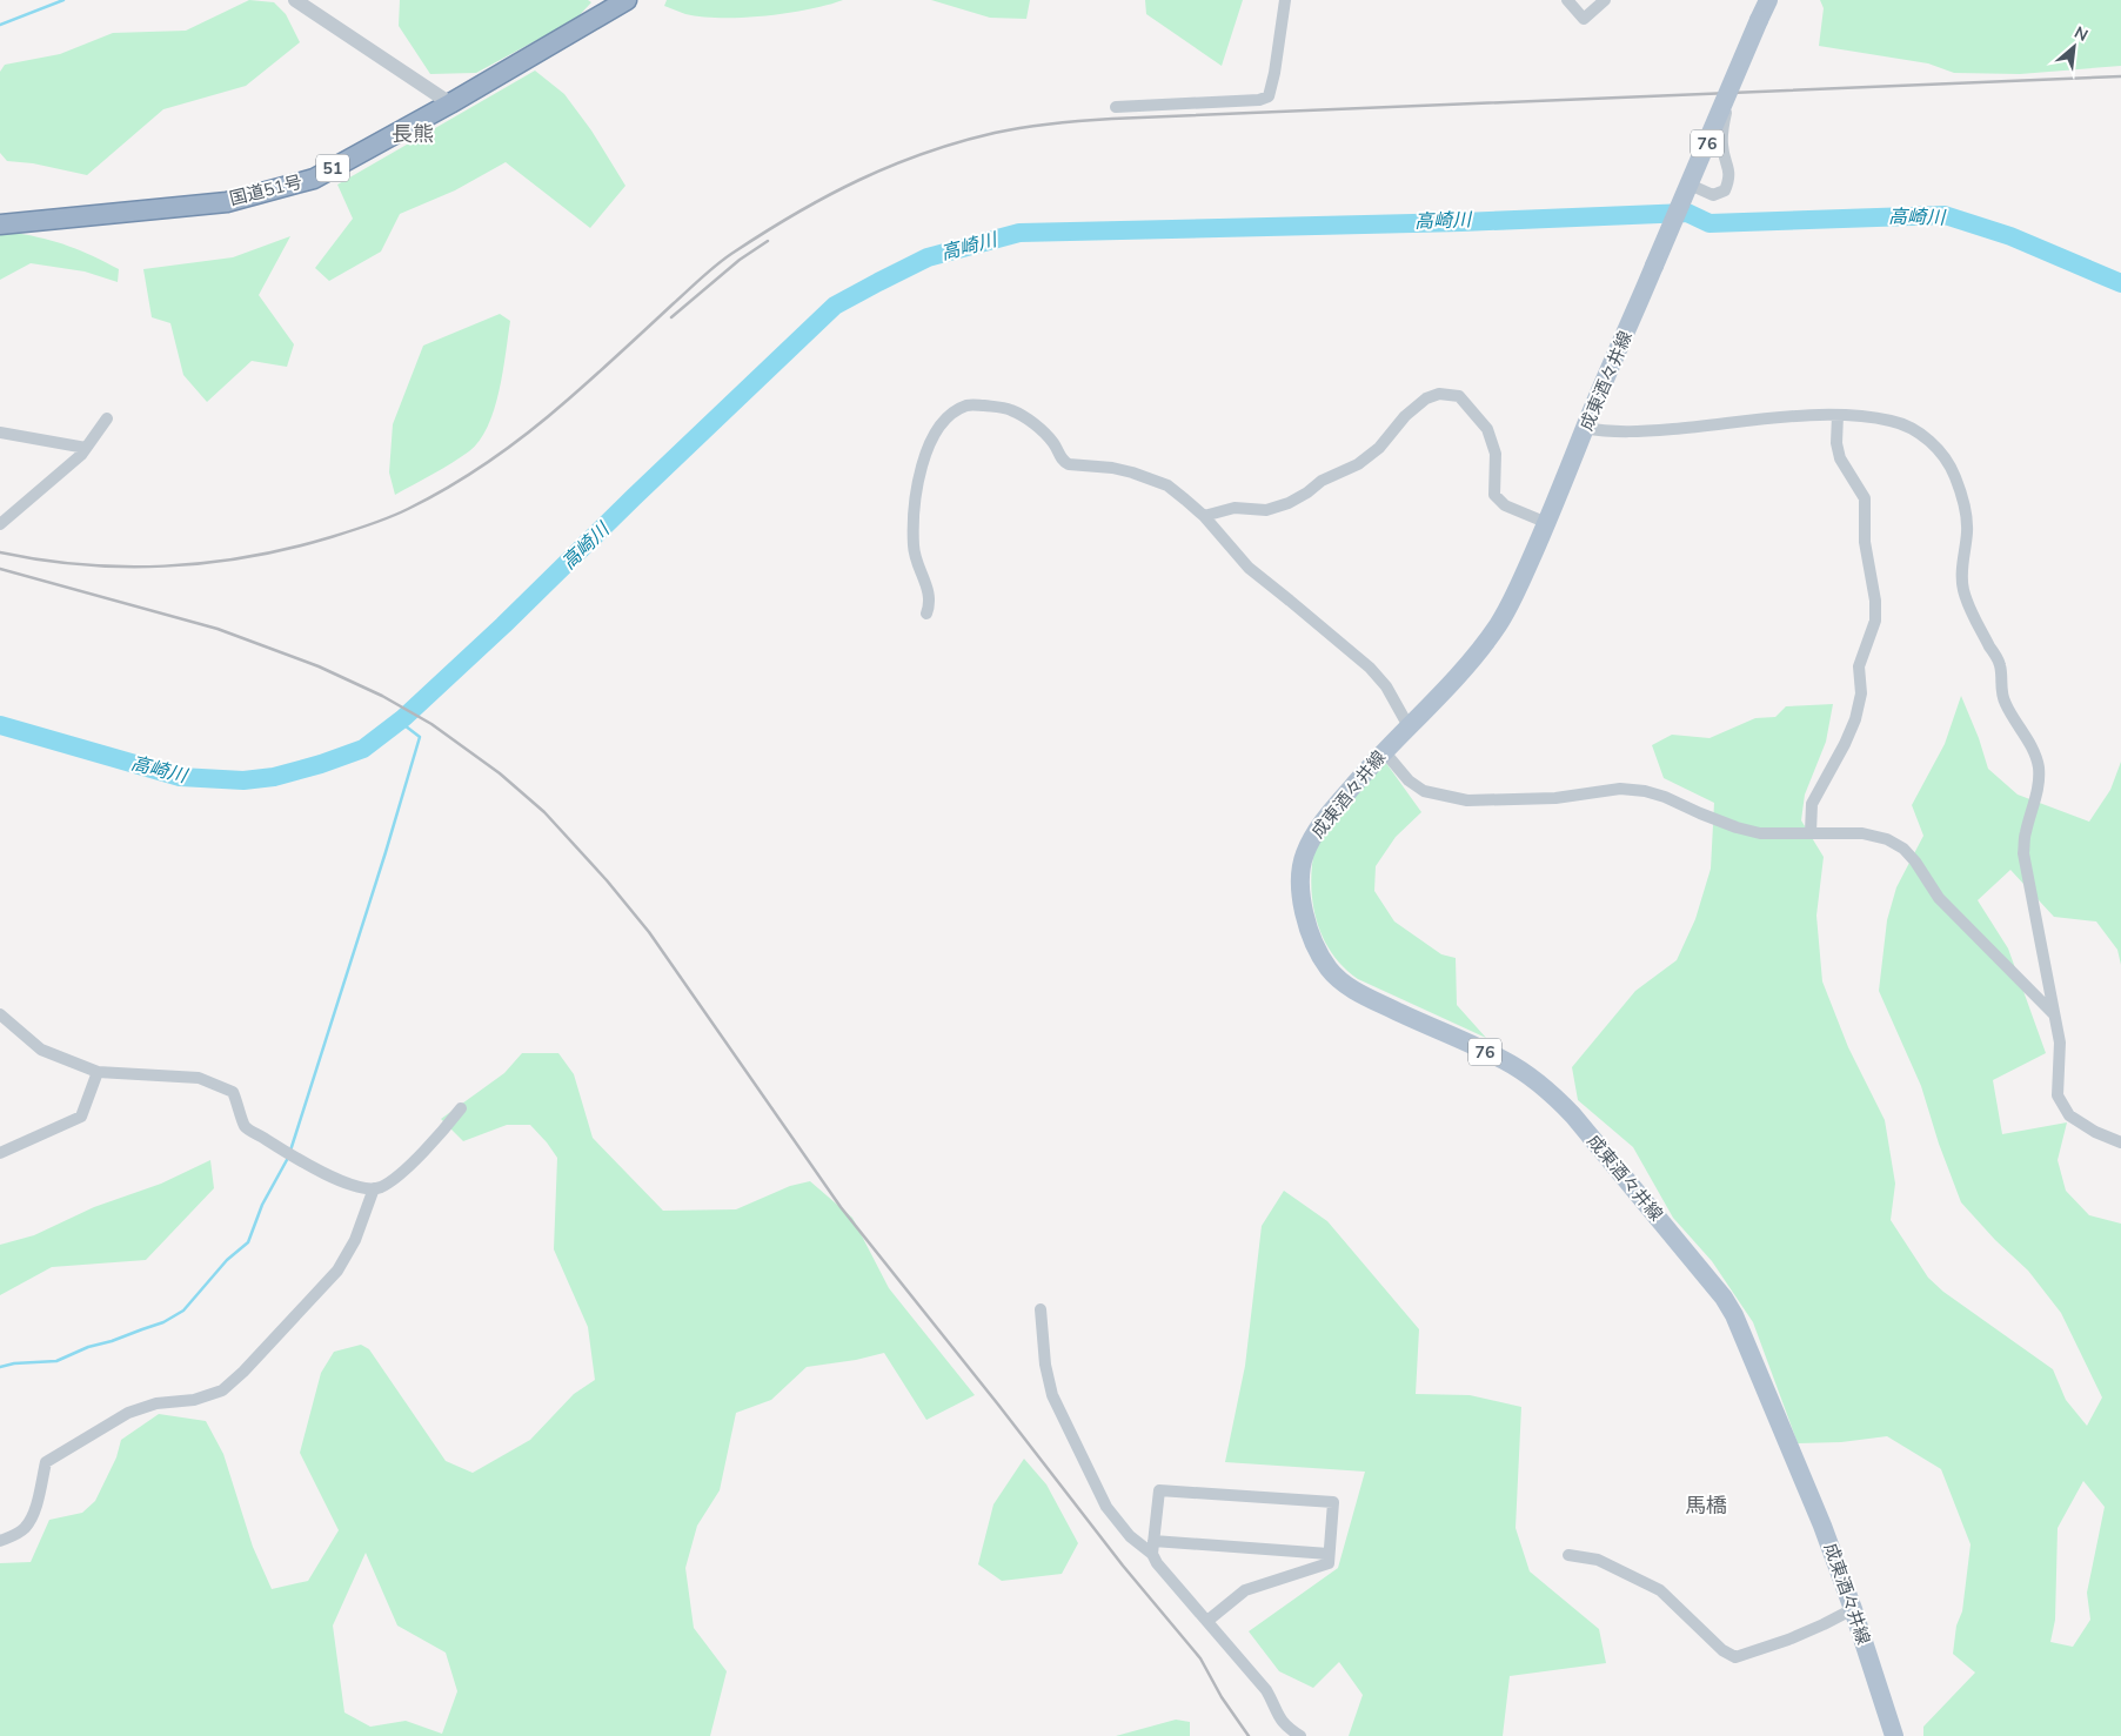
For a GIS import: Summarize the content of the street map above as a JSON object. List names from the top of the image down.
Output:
{
  "streets": {
    "highway": ["51", "国道51号"],
    "main road": ["76", "成東酒々井線"]
  },
  "districts": ["長熊", "馬橋"],
  "water": ["高崎川"],
  "north": "top right"
}
